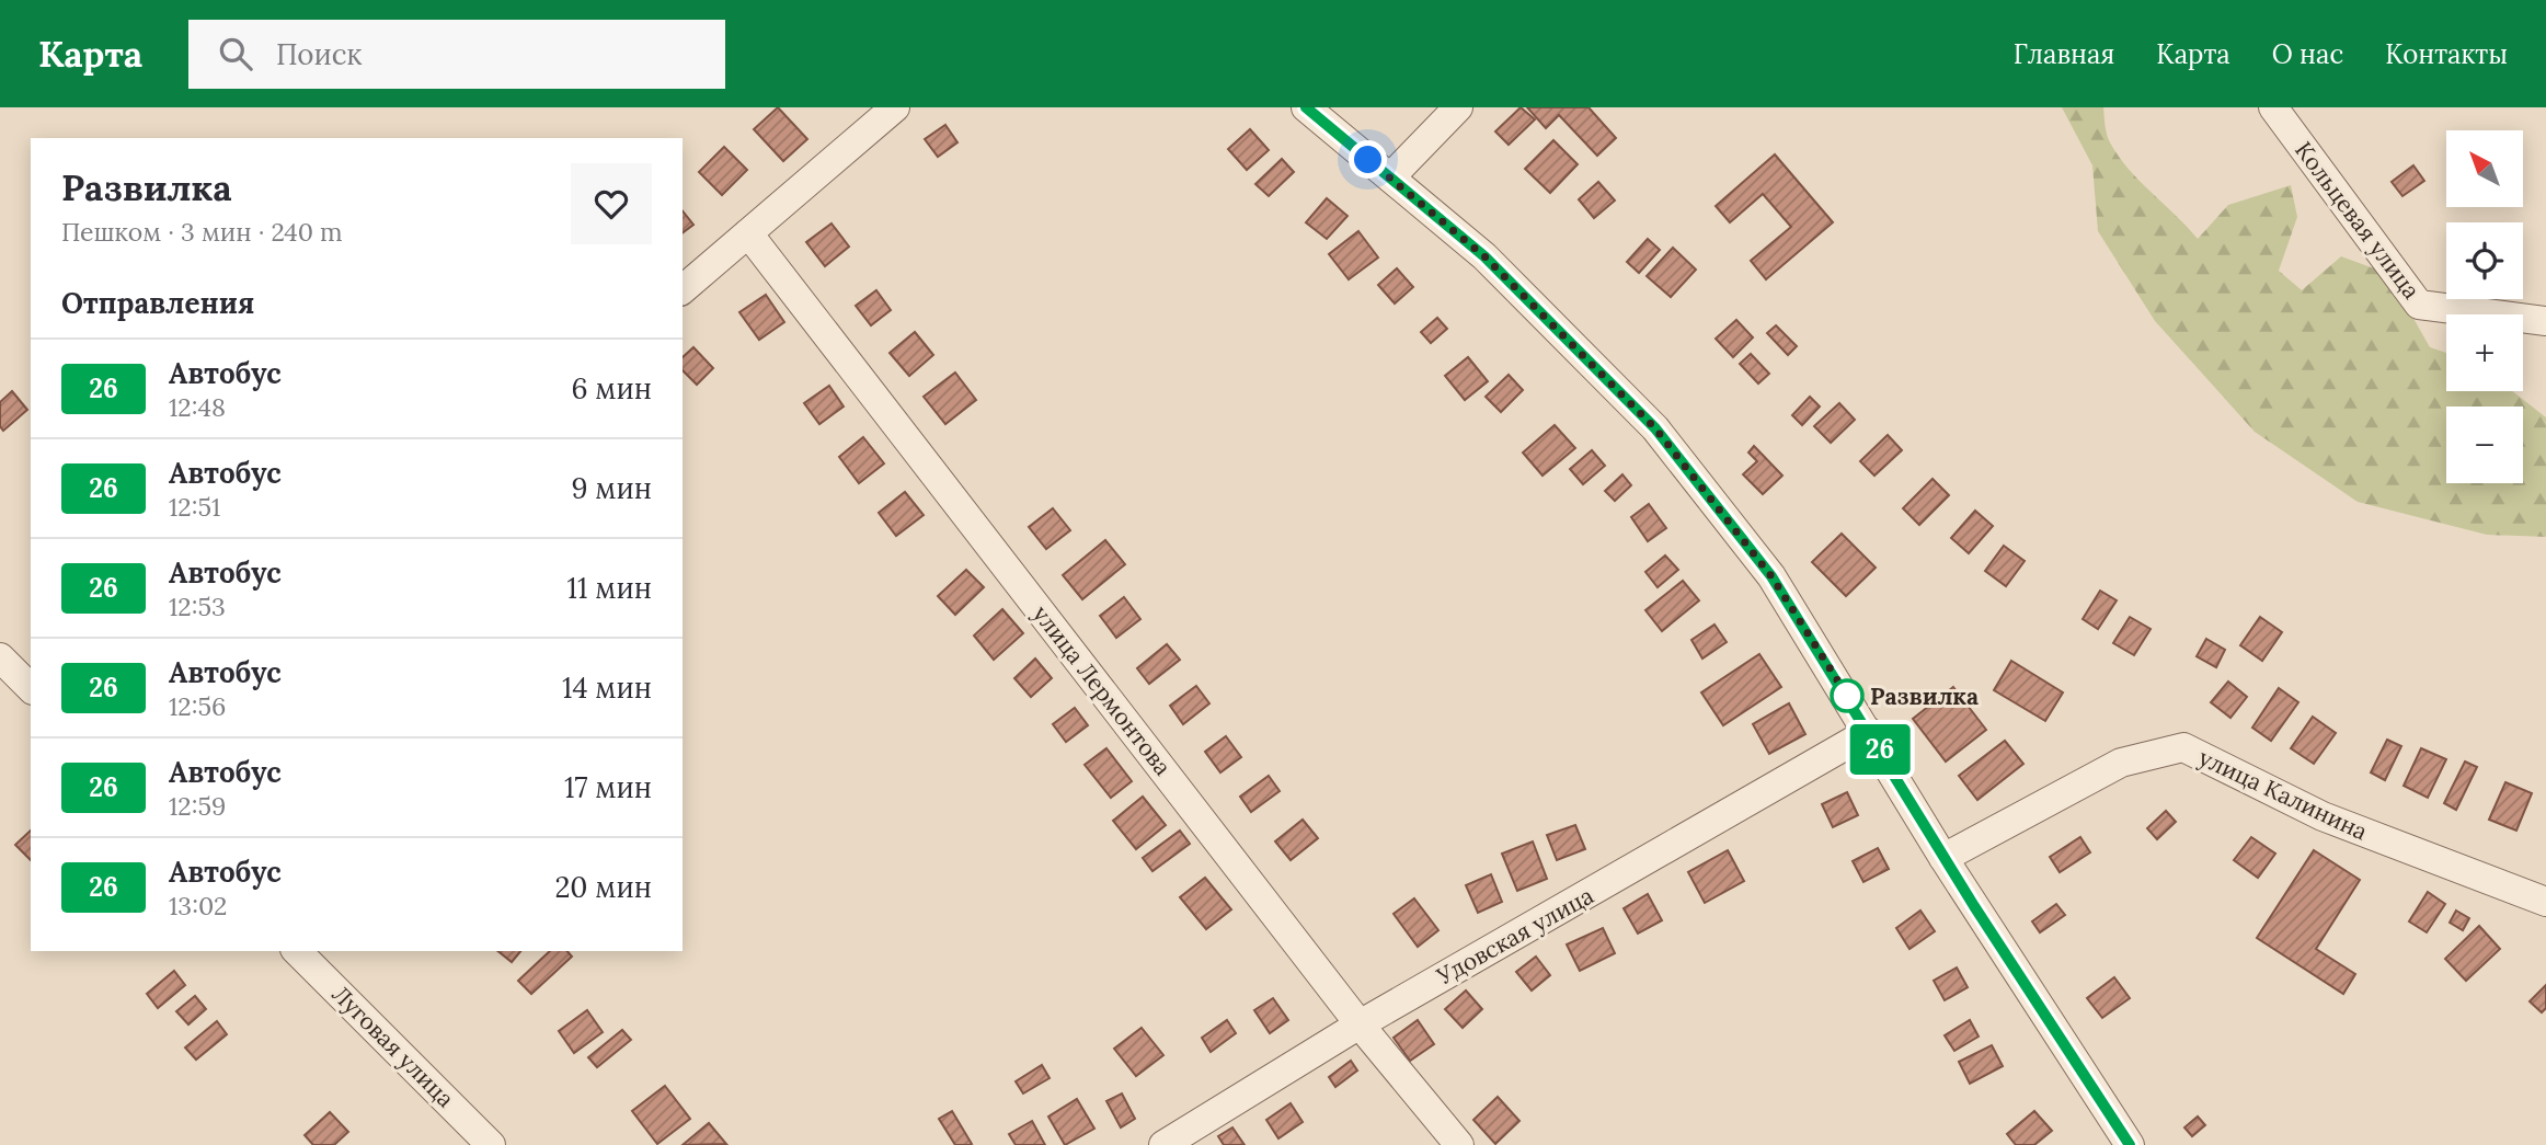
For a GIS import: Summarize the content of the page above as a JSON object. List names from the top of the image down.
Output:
{
  "streets": {
    "street": [
      "Кольцевая улица",
      "улица Лермонтова",
      "улица Калинина",
      "Удовская улица",
      "Луговая улица"
    ]
  },
  "crossings": [
    ["улица Лермонтова", "Удовская улица"]
  ],
  "places": ["Развилка"],
  "lines": ["bus line 26"],
  "north": "top left",
  "page": {
    "header": "Карта",
    "search": "Поиск",
    "nav": [
      "Главная",
      "Карта",
      "О нас",
      "Контакты"
    ],
    "on_map": "26",
    "map_buttons": ["+", "−"],
    "heading": [
      ["Развилка", "Пешком · 3 мин · 240 m"],
      "Отправления"
    ],
    "list": [
      {
        "mark": "26",
        "name": "Автобус",
        "note": "12:48",
        "value": "6 мин"
      },
      {
        "mark": "26",
        "name": "Автобус",
        "note": "12:51",
        "value": "9 мин"
      },
      {
        "mark": "26",
        "name": "Автобус",
        "note": "12:53",
        "value": "11 мин"
      },
      {
        "mark": "26",
        "name": "Автобус",
        "note": "12:56",
        "value": "14 мин"
      },
      {
        "mark": "26",
        "name": "Автобус",
        "note": "12:59",
        "value": "17 мин"
      },
      {
        "mark": "26",
        "name": "Автобус",
        "note": "13:02",
        "value": "20 мин"
      }
    ]
  }
}
